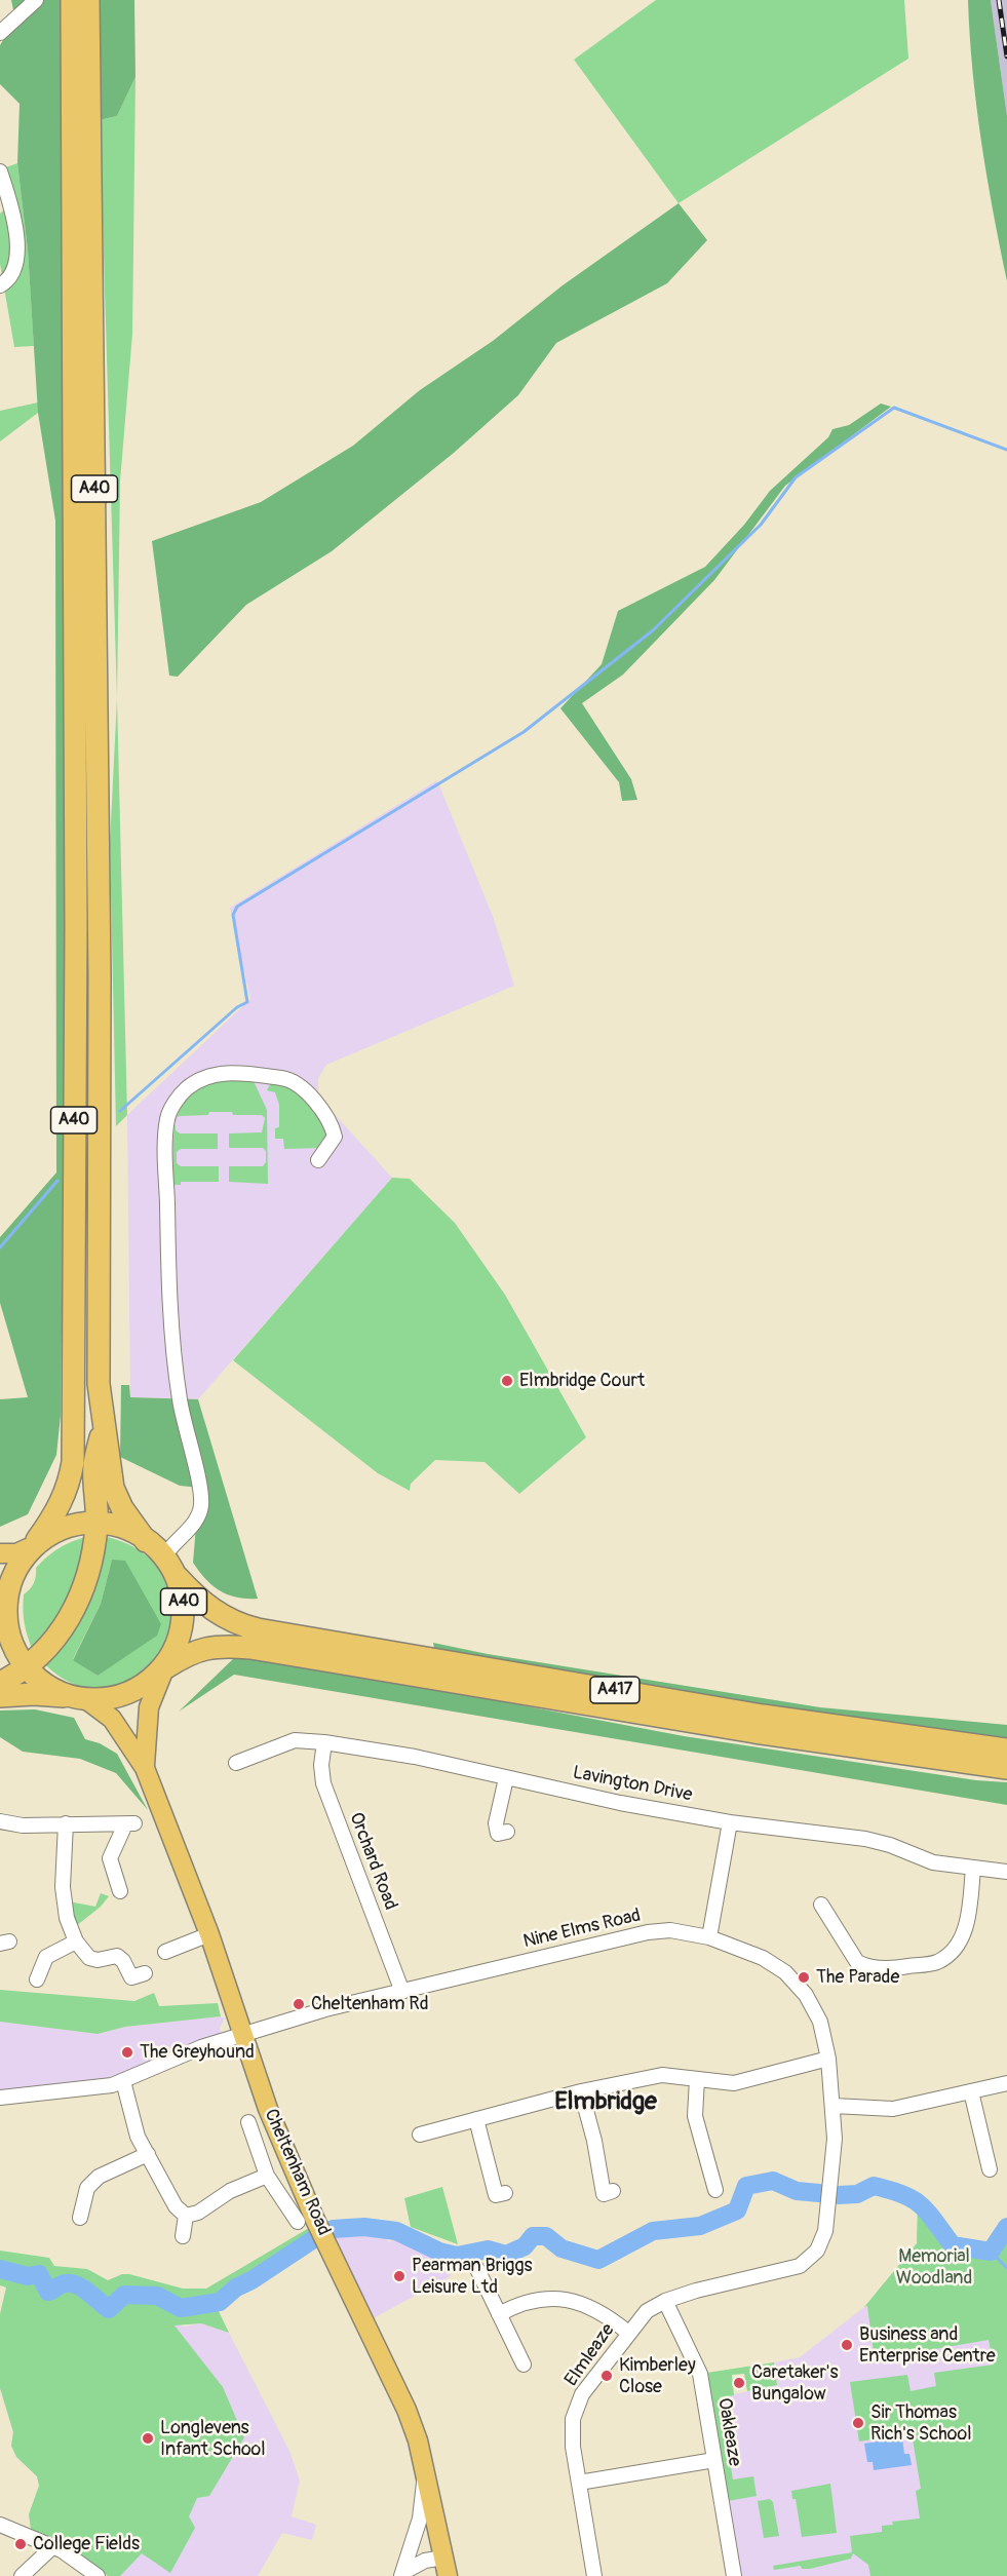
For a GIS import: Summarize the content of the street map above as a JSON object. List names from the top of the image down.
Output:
{
  "streets": {
    "highway": ["A40", "A417"],
    "main road": ["Cheltenham Road"],
    "street": [
      "Lavington Drive",
      "Orchard Road",
      "Nine Elms Road",
      "Elmleaze",
      "Oakleaze"
    ]
  },
  "crossings": [
    ["A40", "A417"],
    ["A40", "Cheltenham Road"],
    ["A417", "Cheltenham Road"],
    ["Lavington Drive", "Orchard Road"],
    ["Orchard Road", "Nine Elms Road"],
    ["Nine Elms Road", "Cheltenham Road"],
    ["Nine Elms Road", "Elmleaze"],
    ["Nine Elms Road", "Oakleaze"],
    ["Elmleaze", "Oakleaze"]
  ],
  "districts": ["Elmbridge"],
  "parks": ["Memorial Woodland"],
  "places": [
    "Elmbridge Court",
    "The Parade",
    "Cheltenham Rd",
    "The Greyhound",
    "Pearman Briggs Leisure Ltd",
    "Business and Enterprise Centre",
    "Kimberley Close",
    "Caretaker's Bungalow",
    "Sir Thomas Rich's School",
    "Longlevens Infant School",
    "College Fields"
  ]
}
